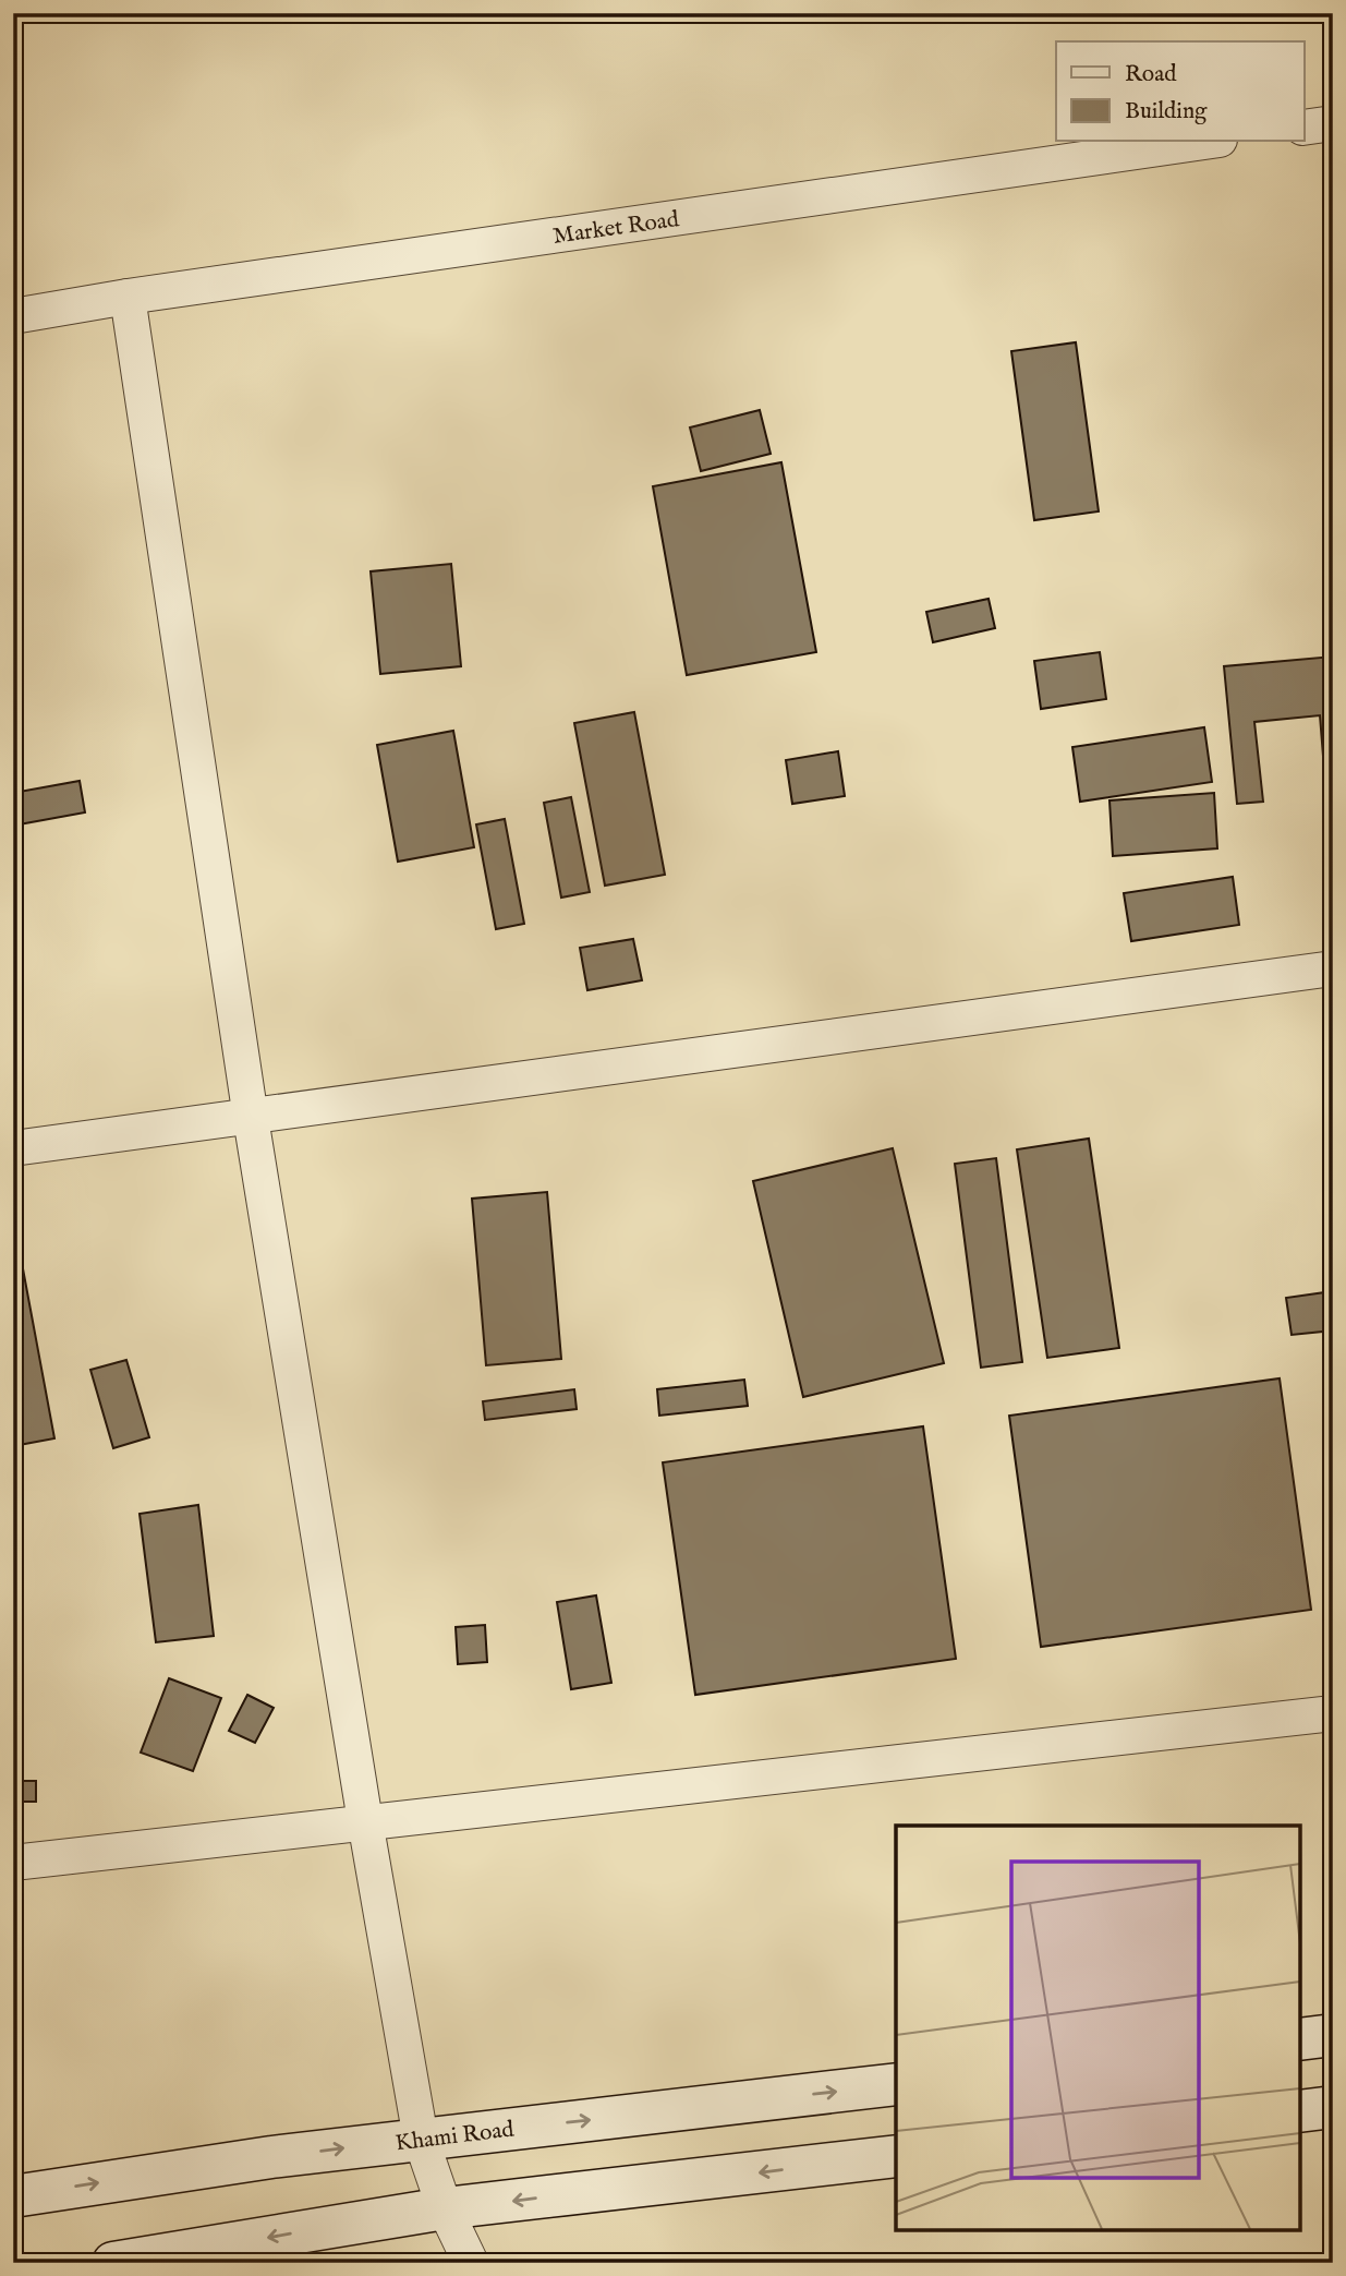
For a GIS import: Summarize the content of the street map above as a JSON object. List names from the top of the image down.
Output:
{
  "streets": {
    "main road": ["Khami Road"],
    "street": ["Market Road"]
  },
  "legend": ["Road", "Building"]
}
